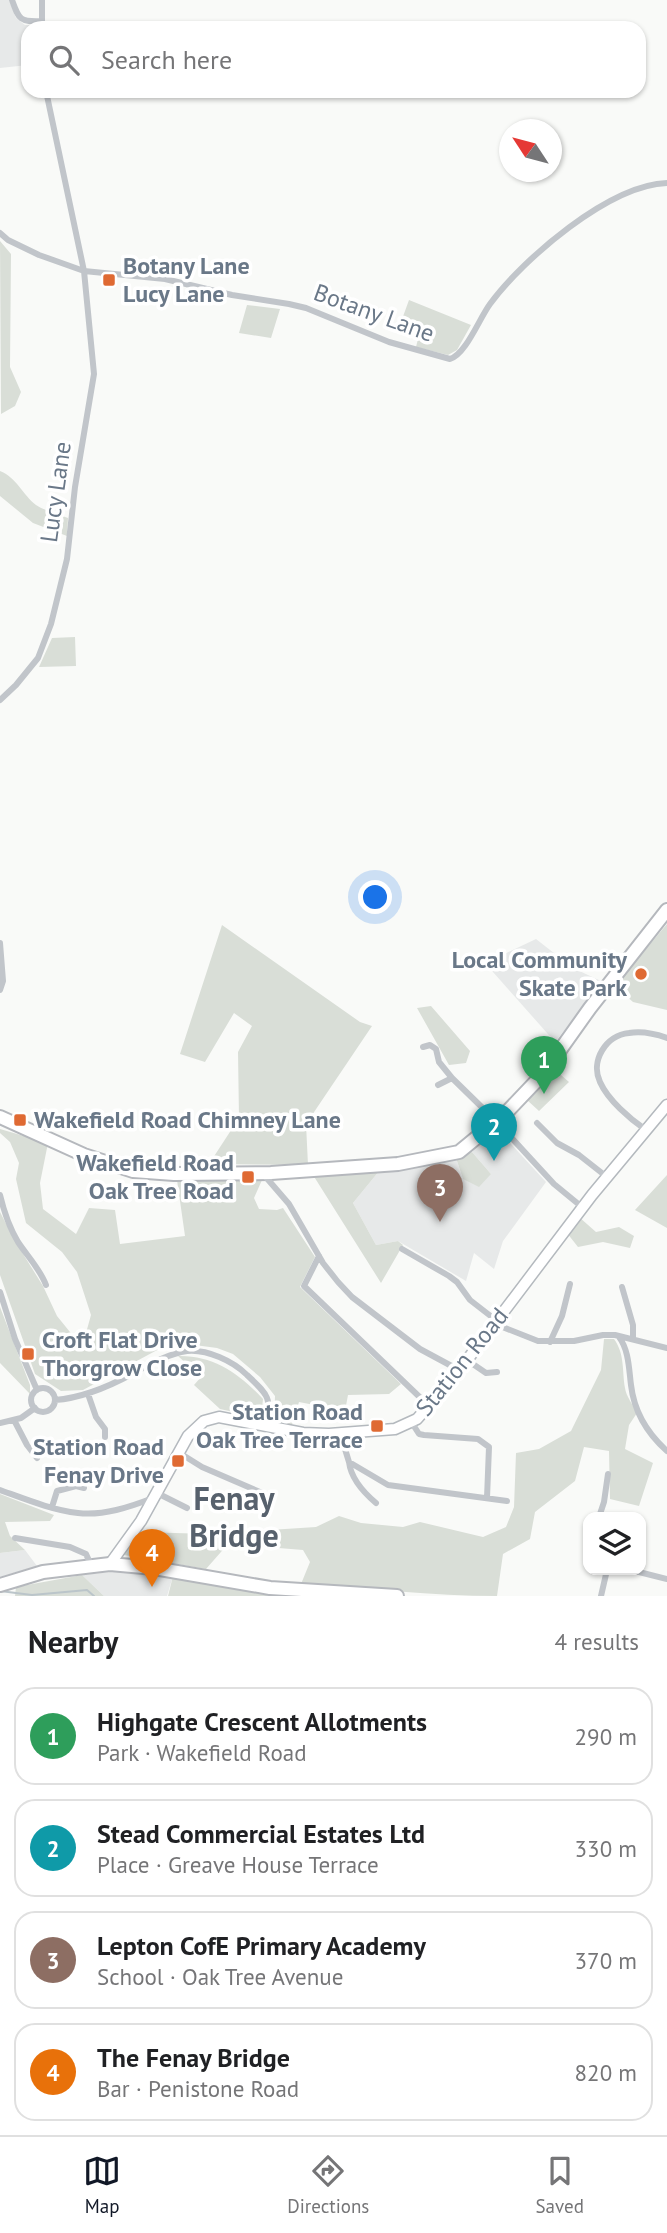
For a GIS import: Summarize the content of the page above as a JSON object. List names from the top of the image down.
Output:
{
  "streets": {
    "street": ["Botany Lane", "Lucy Lane", "Station Road"]
  },
  "crossings": [
    ["Botany Lane", "Lucy Lane"]
  ],
  "districts": ["Fenay Bridge"],
  "places": {
    "transit": [
      "Botany Lane Lucy Lane",
      "Wakefield Road Chimney Lane",
      "Wakefield Road Oak Tree Road",
      "Croft Flat Drive Thorgrow Close",
      "Station Road Oak Tree Terrace",
      "Station Road Fenay Drive"
    ],
    "other": ["Local Community Skate Park"]
  },
  "north": "top left",
  "page": {
    "search": "Search here",
    "pins": [
      "1",
      "2",
      "3",
      "4"
    ],
    "heading": ["Nearby", "4 results"],
    "list": [
      {
        "mark": "1",
        "name": "Highgate Crescent Allotments",
        "note": "Park · Wakefield Road",
        "value": "290 m"
      },
      {
        "mark": "2",
        "name": "Stead Commercial Estates Ltd",
        "note": "Place · Greave House Terrace",
        "value": "330 m"
      },
      {
        "mark": "3",
        "name": "Lepton CofE Primary Academy",
        "note": "School · Oak Tree Avenue",
        "value": "370 m"
      },
      {
        "mark": "4",
        "name": "The Fenay Bridge",
        "note": "Bar · Penistone Road",
        "value": "820 m"
      }
    ],
    "nav": ["Map", "Directions", "Saved"]
  }
}
